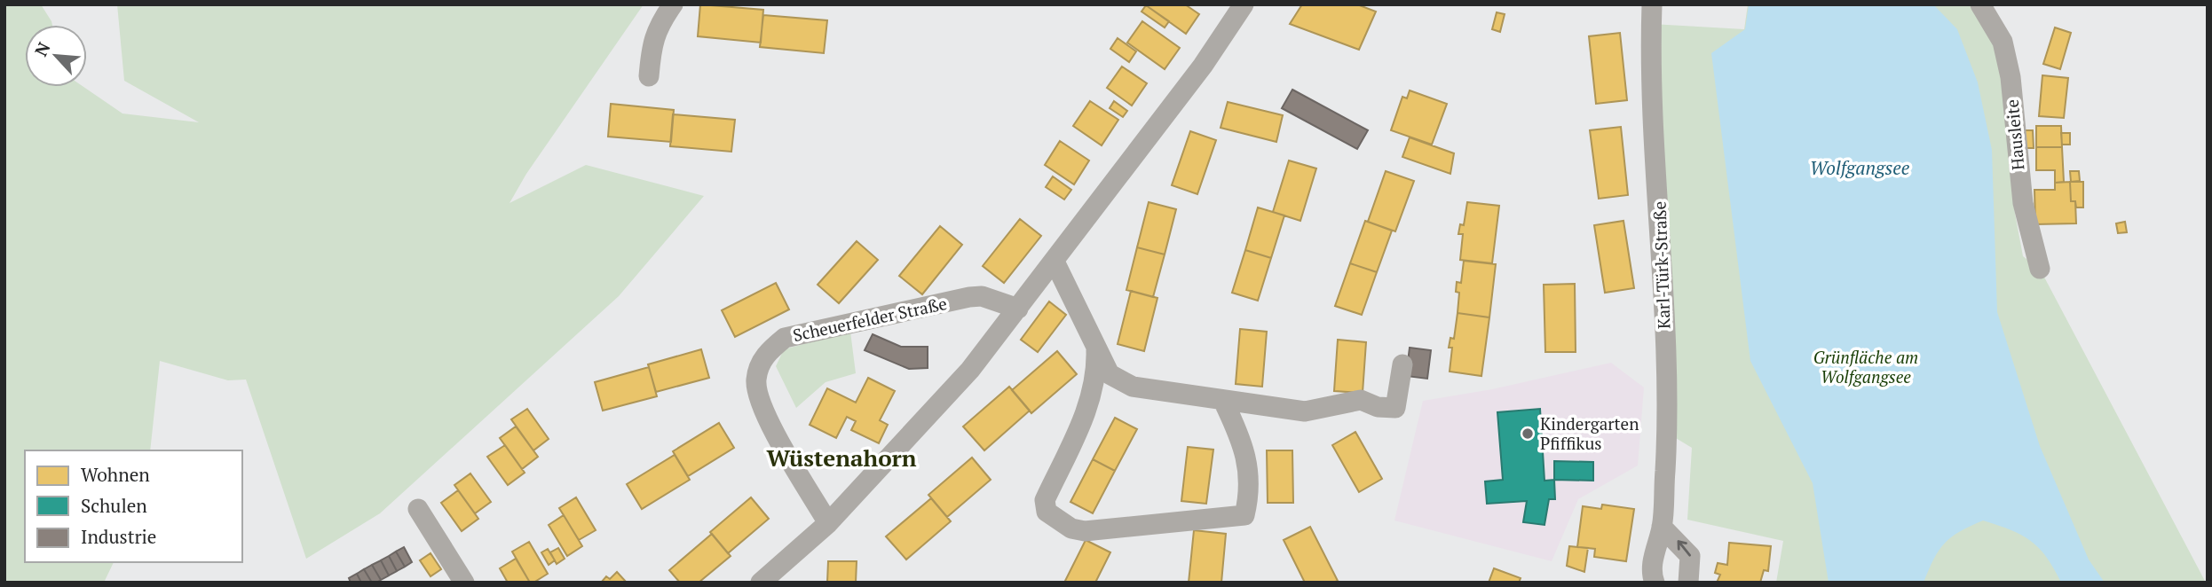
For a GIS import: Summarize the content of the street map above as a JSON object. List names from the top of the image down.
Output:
{
  "streets": {
    "street": ["Hausleite", "Karl-Türk-Straße", "Scheuerfelder Straße"]
  },
  "districts": ["Wüstenahorn"],
  "water": ["Wolfgangsee"],
  "parks": ["Grünfläche am Wolfgangsee"],
  "places": ["Kindergarten Pfiffikus"],
  "legend": ["Wohnen", "Schulen", "Industrie"],
  "north": "top left"
}
